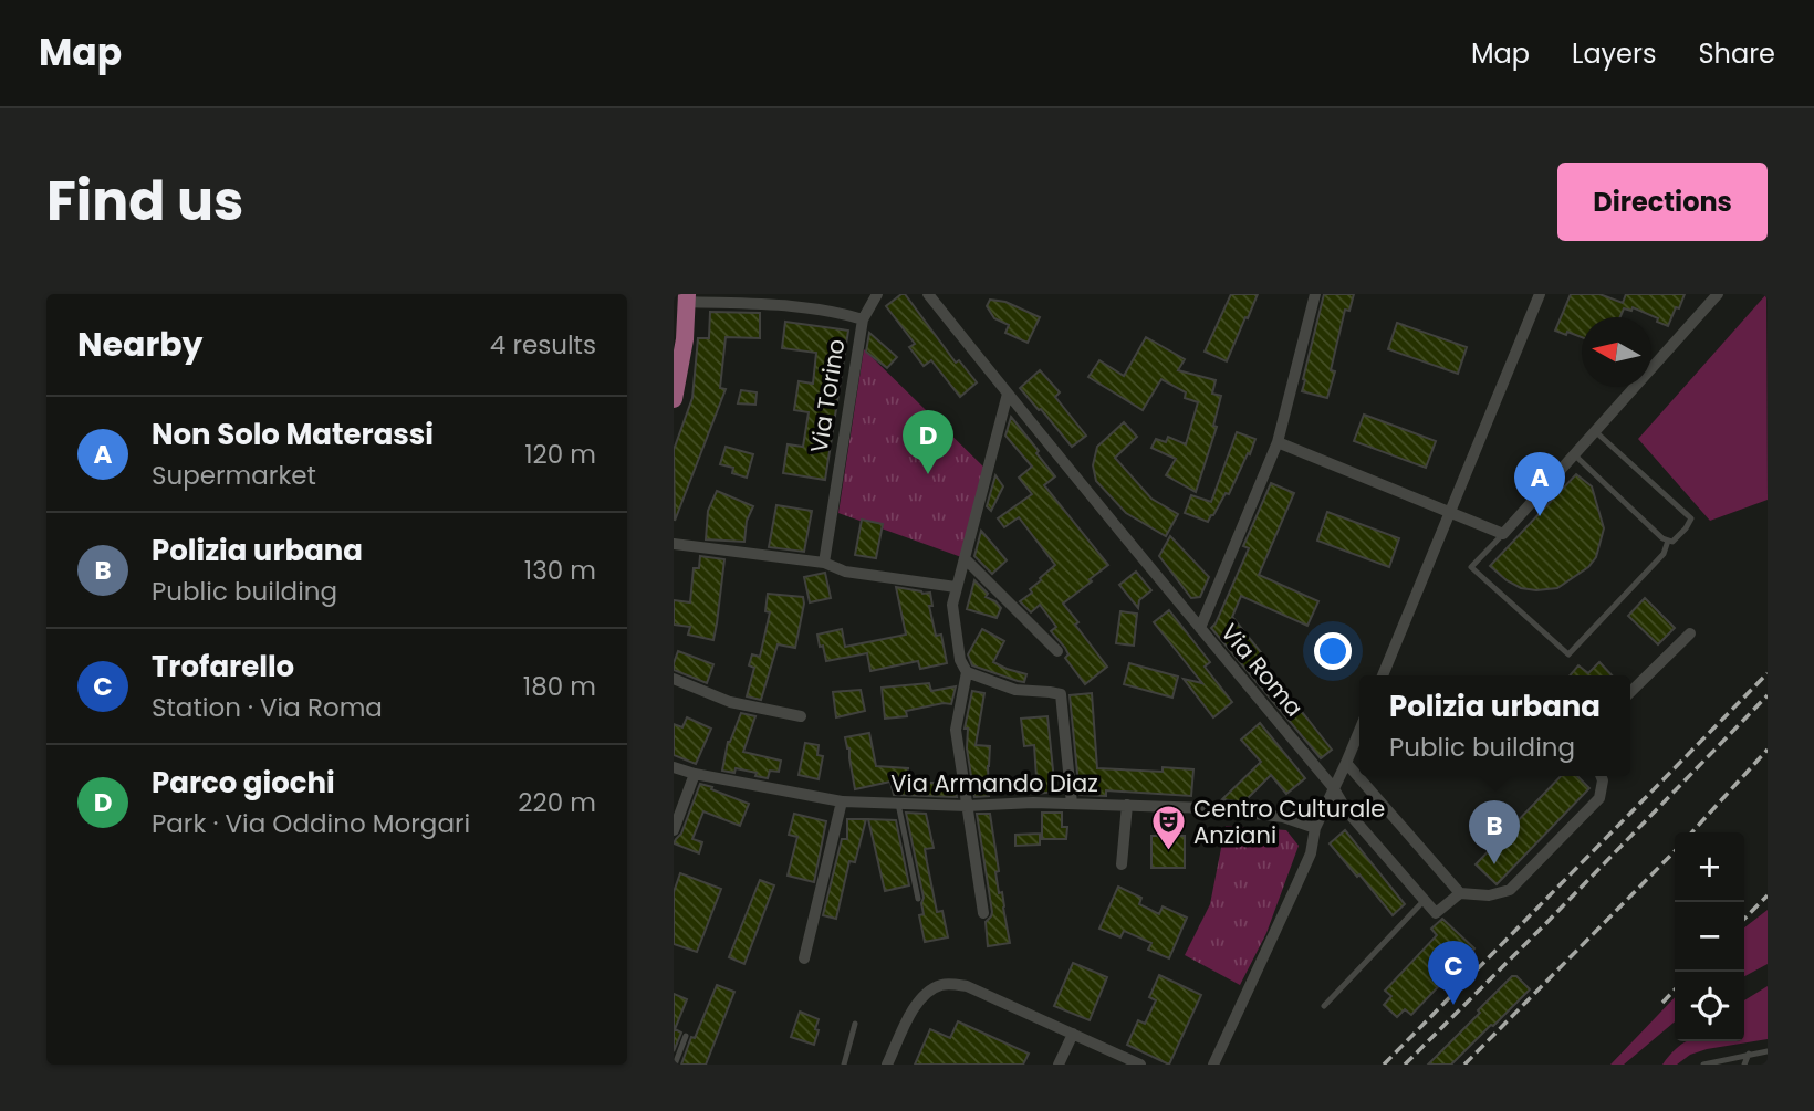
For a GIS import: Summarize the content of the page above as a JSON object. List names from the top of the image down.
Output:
{
  "streets": {
    "main road": ["Via Torino"],
    "street": ["Via Roma", "Via Armando Diaz"]
  },
  "places": {
    "theatre": ["Centro Culturale Anziani"]
  },
  "north": "left",
  "page": {
    "header": "Map",
    "nav": ["Map", "Layers", "Share"],
    "title": "Find us",
    "buttons": "Directions",
    "heading": ["Nearby", "4 results"],
    "list": [
      {
        "mark": "A",
        "name": "Non Solo Materassi",
        "note": "Supermarket",
        "value": "120 m"
      },
      {
        "mark": "B",
        "name": "Polizia urbana",
        "note": "Public building",
        "value": "130 m"
      },
      {
        "mark": "C",
        "name": "Trofarello",
        "note": "Station · Via Roma",
        "value": "180 m"
      },
      {
        "mark": "D",
        "name": "Parco giochi",
        "note": "Park · Via Oddino Morgari",
        "value": "220 m"
      }
    ],
    "pins": [
      "D",
      "A",
      "B",
      "C"
    ],
    "popup": ["Polizia urbana", "Public building"],
    "map_buttons": ["+", "−"]
  }
}
